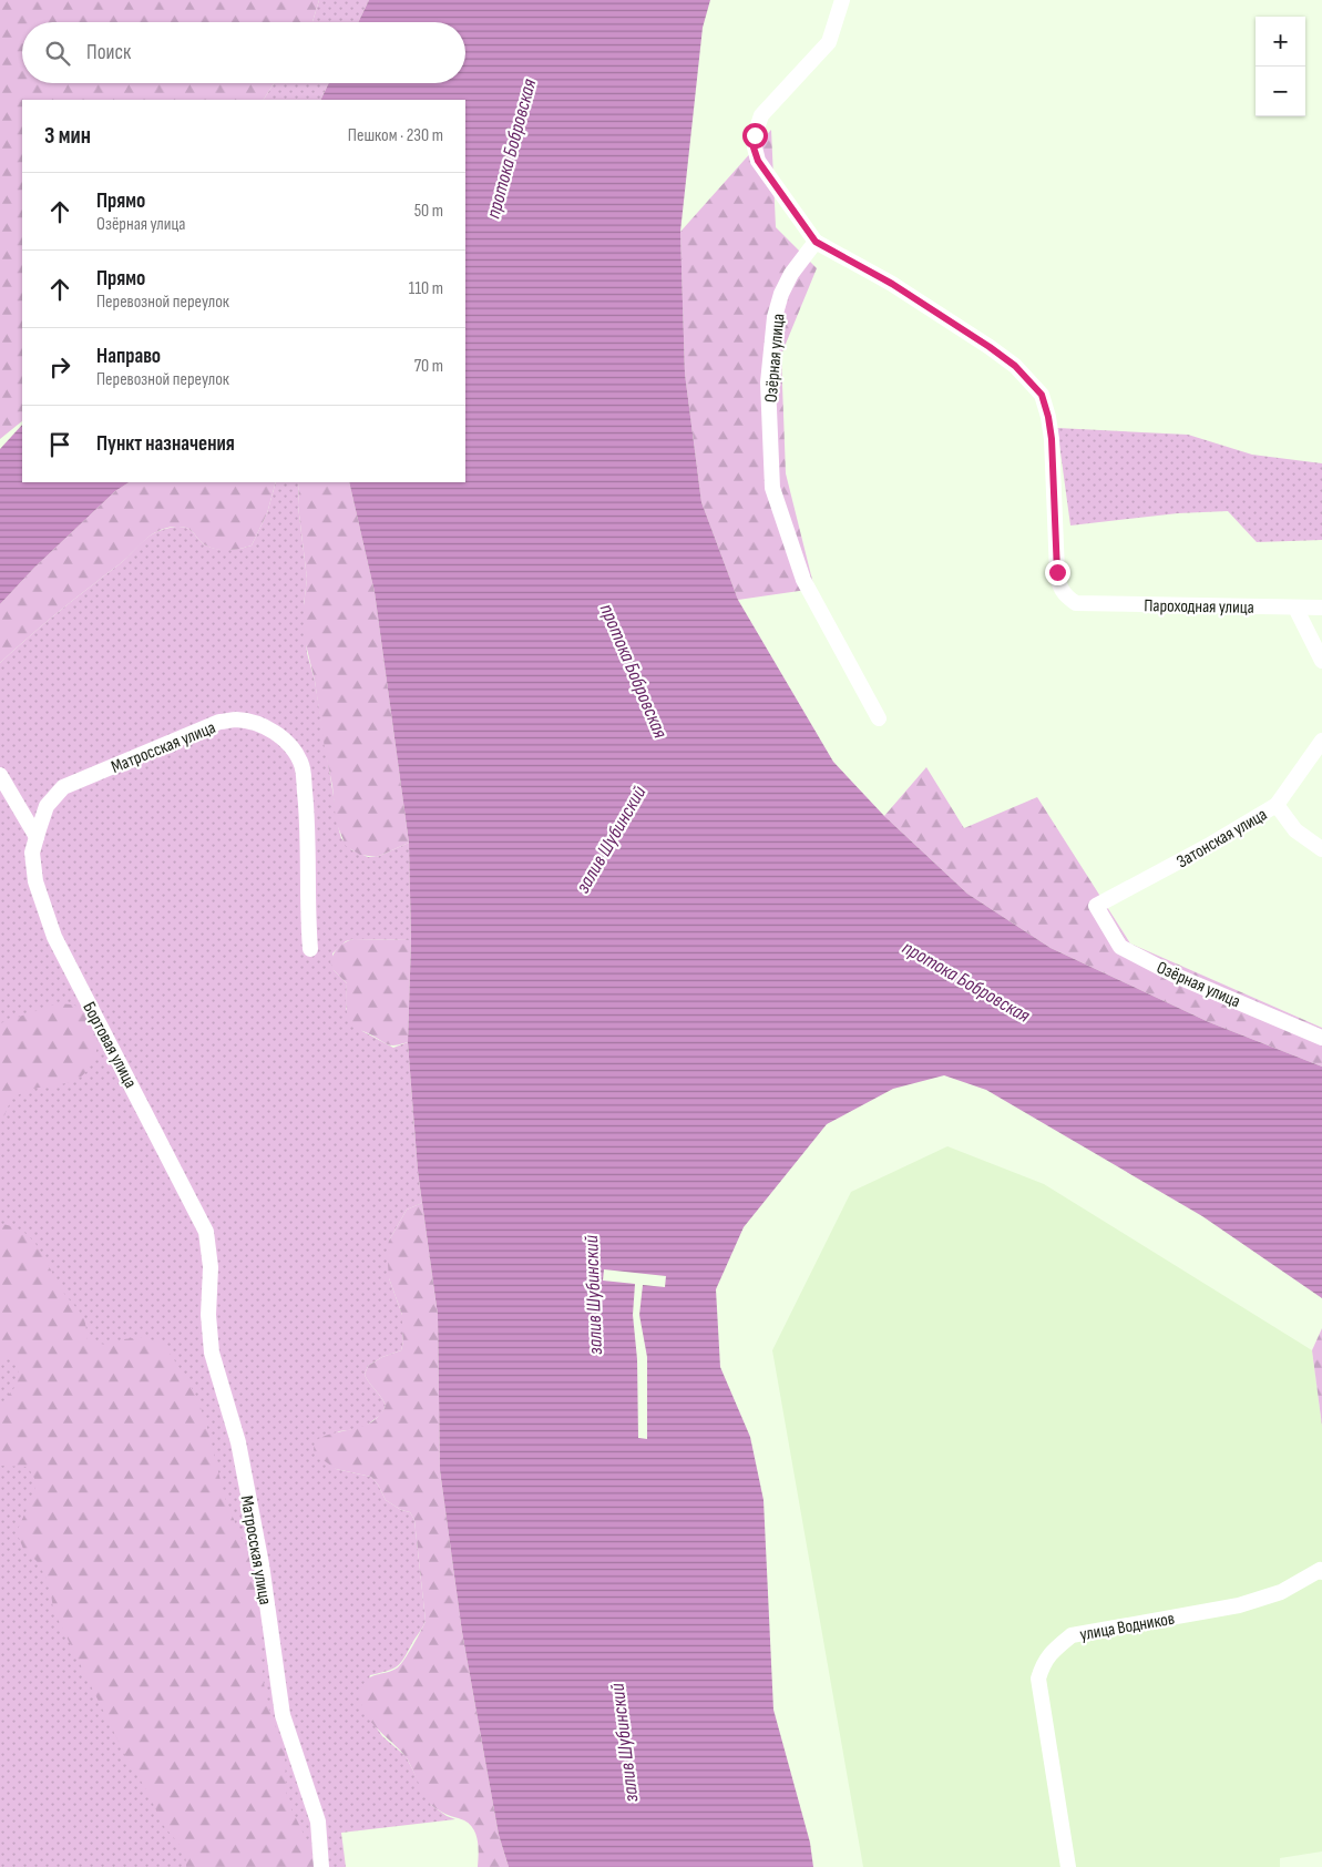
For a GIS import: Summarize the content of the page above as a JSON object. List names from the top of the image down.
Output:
{
  "streets": {
    "street": [
      "Озёрная улица",
      "Пароходная улица",
      "Матросская улица",
      "Затонская улица",
      "Бортовая улица",
      "улица Водников"
    ]
  },
  "crossings": [
    ["Озёрная улица", "Пароходная улица"],
    ["Озёрная улица", "Затонская улица"],
    ["Матросская улица", "Бортовая улица"]
  ],
  "water": ["протока Бобровская", "залив Шубинский"],
  "page": {
    "map_buttons": ["+", "−"],
    "search": "Поиск",
    "heading": ["3 мин", "Пешком · 230 m"],
    "list": [
      ["Прямо", "Озёрная улица", "50 m"],
      ["Прямо", "Перевозной переулок", "110 m"],
      ["Направо", "Перевозной переулок", "70 m"],
      "Пункт назначения"
    ]
  }
}
